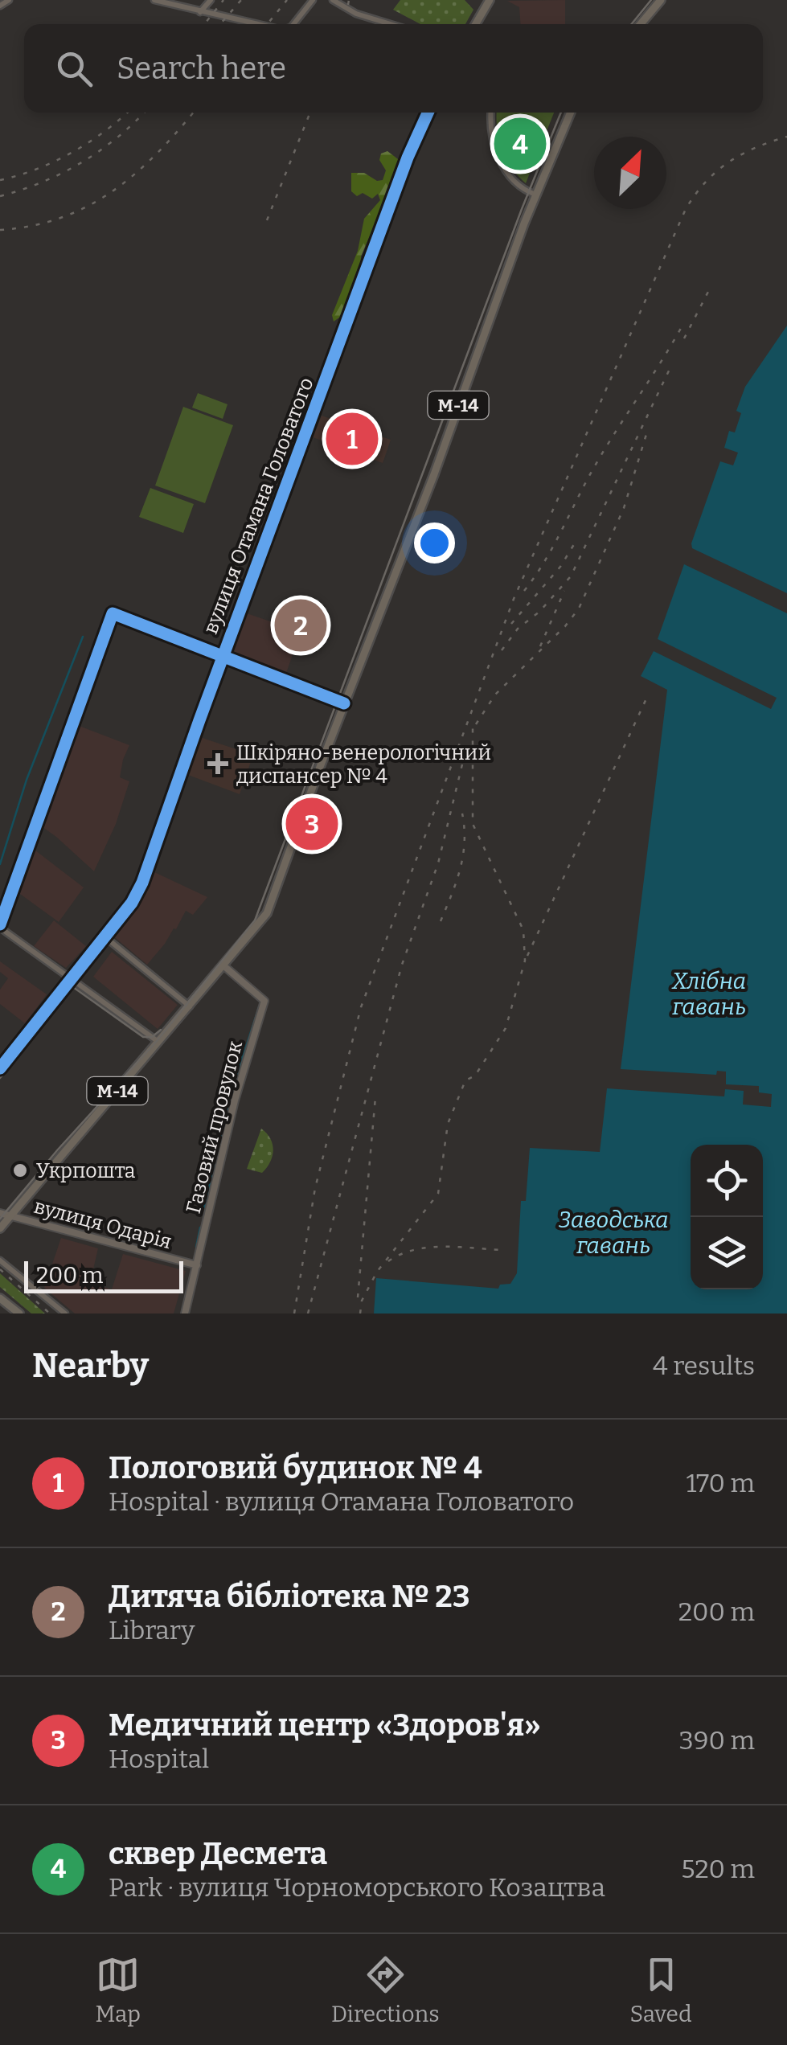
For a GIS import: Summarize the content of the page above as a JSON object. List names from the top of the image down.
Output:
{
  "streets": {
    "main road": ["М-14", "вулиця Отамана Головатого"],
    "street": ["Газовий провулок", "вулиця Одарія"]
  },
  "crossings": [
    ["М-14", "Газовий провулок"],
    ["М-14", "вулиця Одарія"],
    ["Газовий провулок", "вулиця Одарія"]
  ],
  "water": ["Хлібна гавань", "Заводська гавань"],
  "places": {
    "health": ["Шкіряно-венерологічний диспансер № 4"],
    "other": ["Укрпошта"]
  },
  "scale_bar": "200 m",
  "north": "top right",
  "page": {
    "search": "Search here",
    "pins": [
      "4",
      "1",
      "2",
      "3"
    ],
    "scale": "200 m",
    "heading": ["Nearby", "4 results"],
    "list": [
      {
        "mark": "1",
        "name": "Пологовий будинок № 4",
        "note": "Hospital · вулиця Отамана Головатого",
        "value": "170 m"
      },
      {
        "mark": "2",
        "name": "Дитяча бібліотека № 23",
        "note": "Library",
        "value": "200 m"
      },
      {
        "mark": "3",
        "name": "Медичний центр «Здоров'я»",
        "note": "Hospital",
        "value": "390 m"
      },
      {
        "mark": "4",
        "name": "сквер Десмета",
        "note": "Park · вулиця Чорноморського Козацтва",
        "value": "520 m"
      }
    ],
    "nav": ["Map", "Directions", "Saved"]
  }
}
